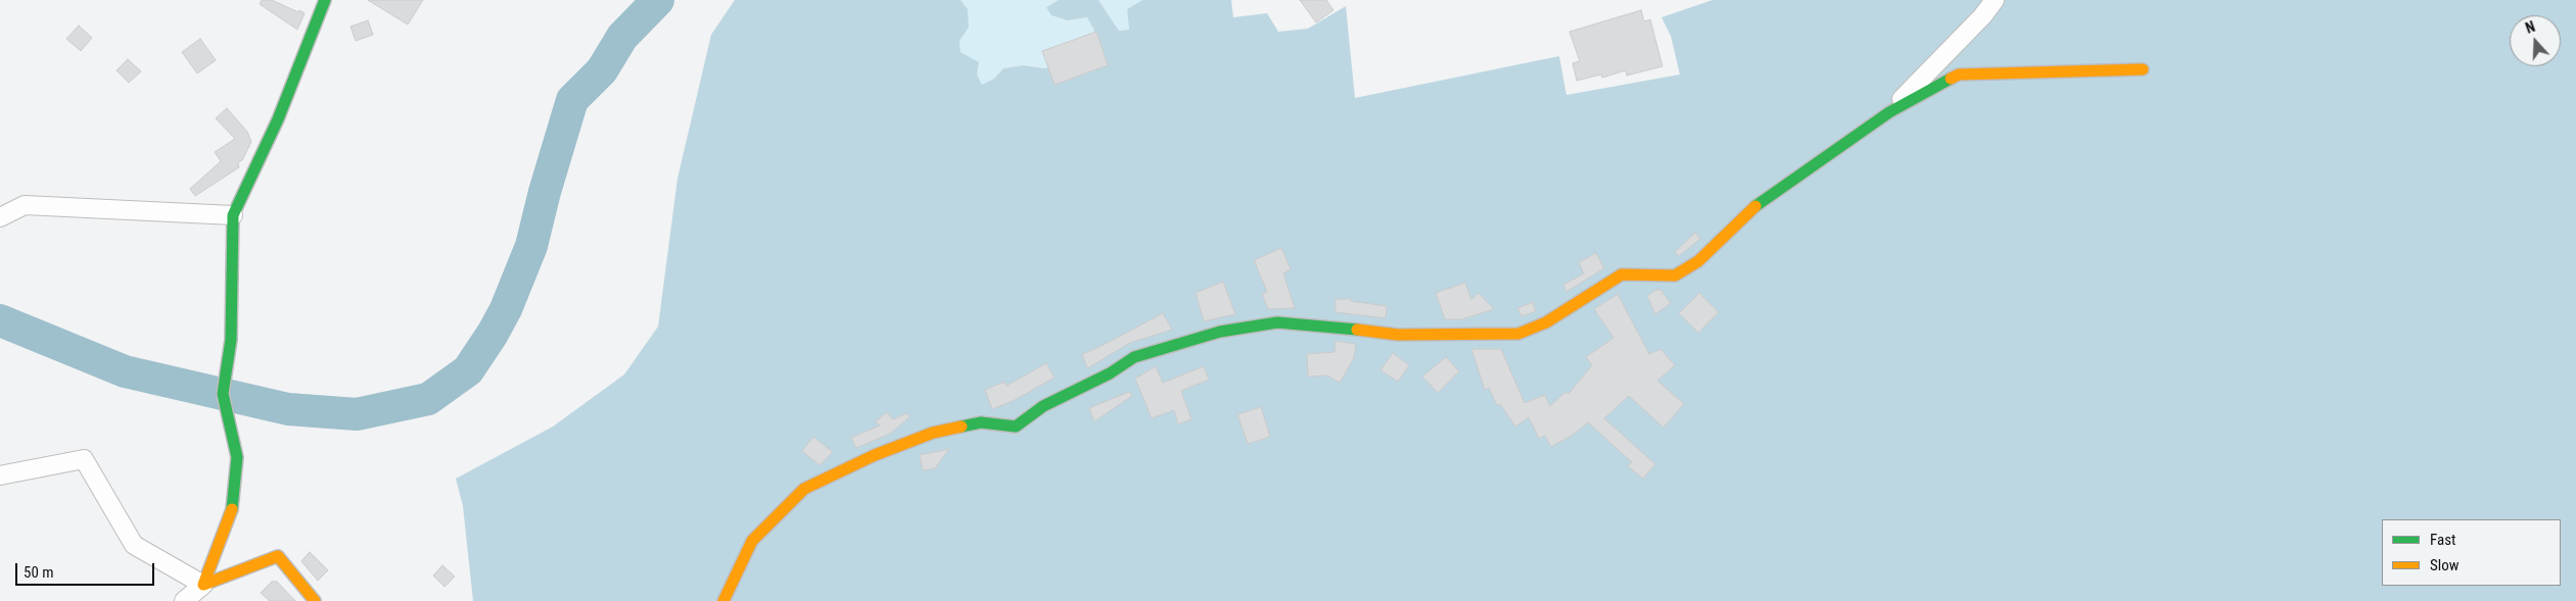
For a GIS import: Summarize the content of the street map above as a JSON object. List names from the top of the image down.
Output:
{
  "legend": ["Fast", "Slow"],
  "scale_bar": "50 m",
  "north": "top"
}
